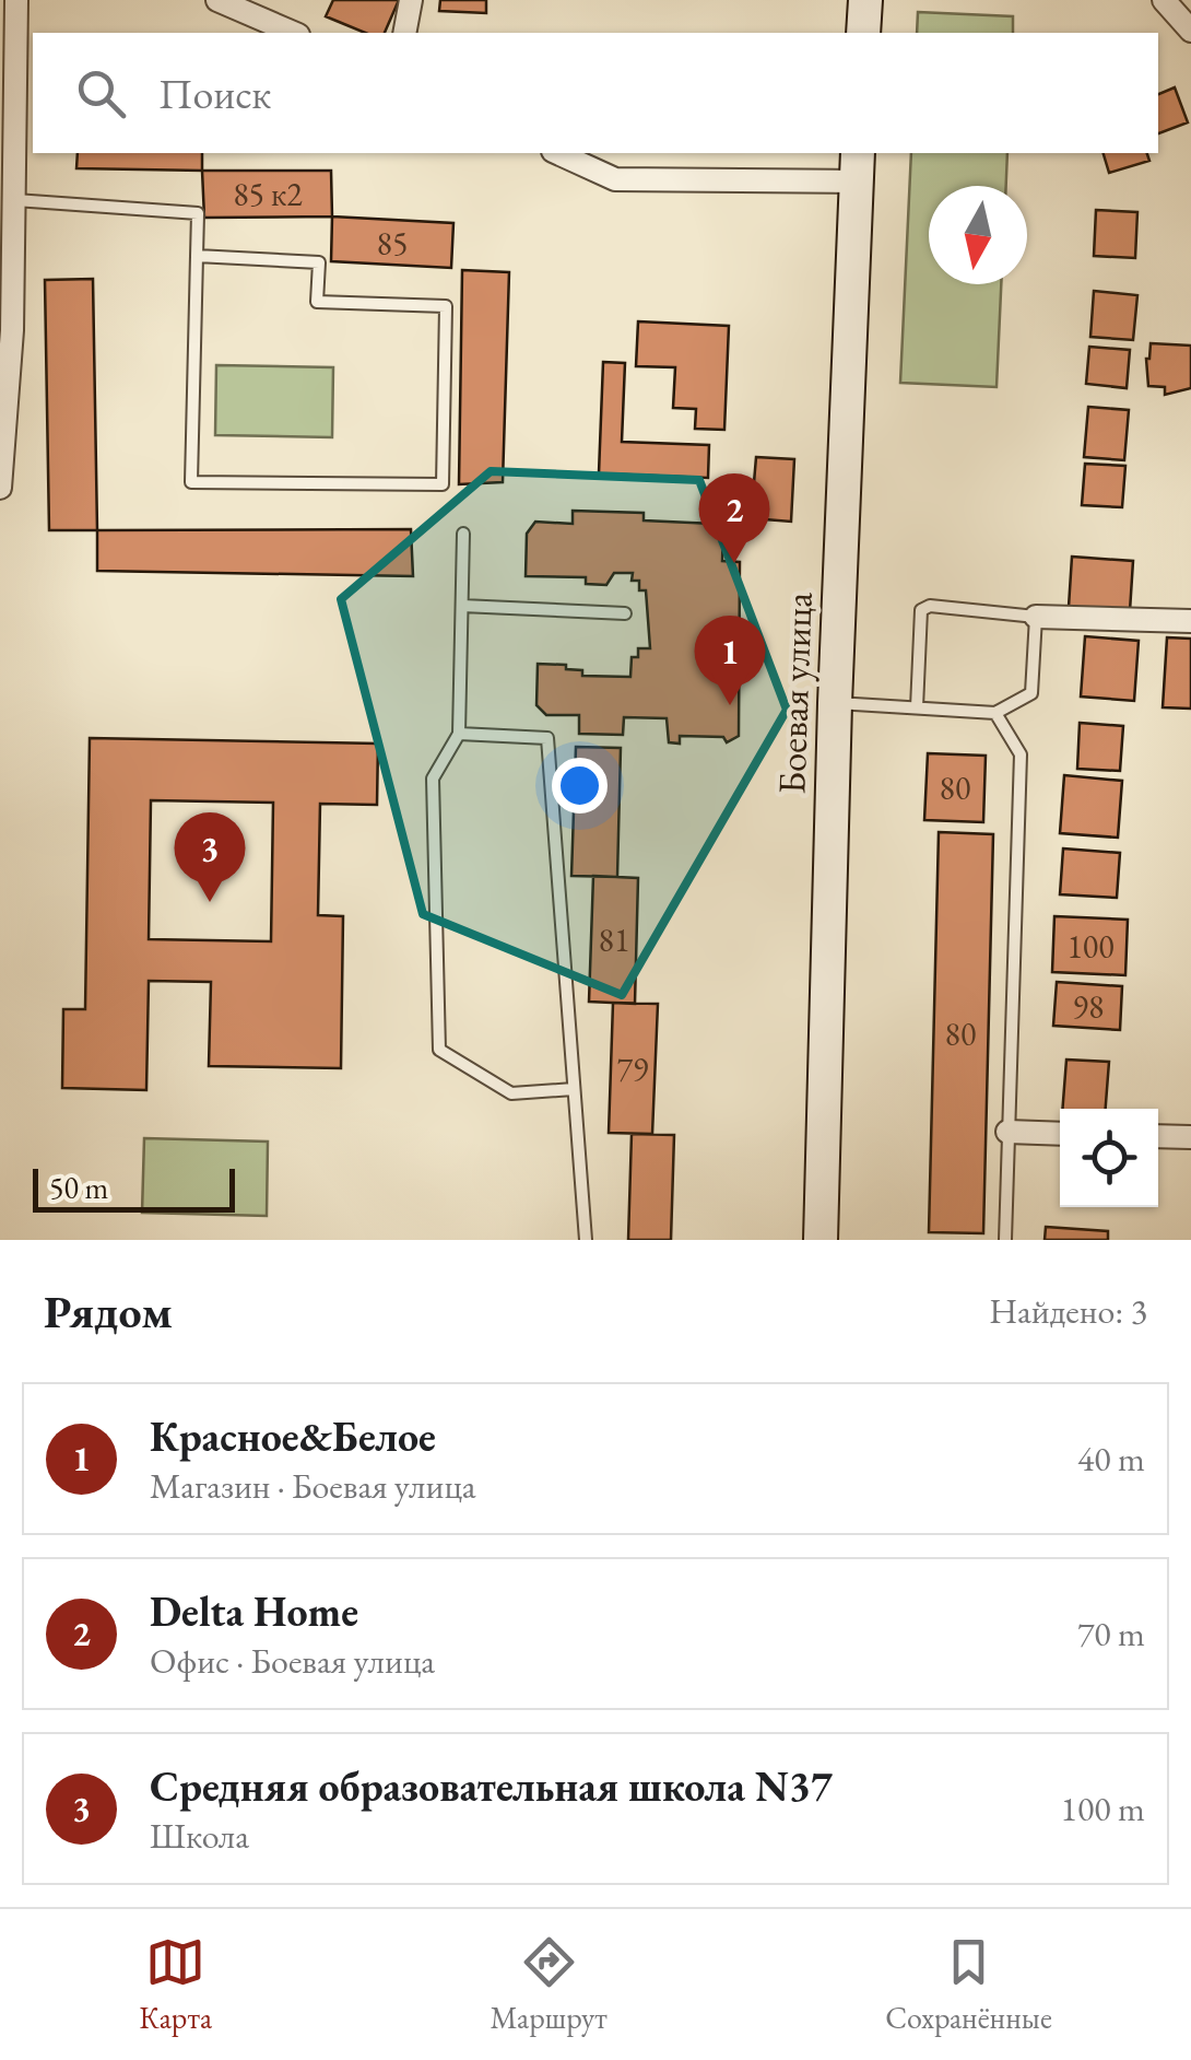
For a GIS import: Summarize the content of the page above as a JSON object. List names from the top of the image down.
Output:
{
  "streets": {
    "main road": ["Боевая улица"]
  },
  "house_numbers": [
    "85 к2",
    "85",
    "80",
    "81",
    "100",
    "98",
    "80",
    "79"
  ],
  "scale_bar": "50 m",
  "north": "bottom",
  "page": {
    "search": "Поиск",
    "pins": ["2", "1", "3"],
    "scale": "50 m",
    "heading": ["Рядом", "Найдено: 3"],
    "list": [
      {
        "mark": "1",
        "name": "Красное&Белое",
        "note": "Магазин · Боевая улица",
        "value": "40 m"
      },
      {
        "mark": "2",
        "name": "Delta Home",
        "note": "Офис · Боевая улица",
        "value": "70 m"
      },
      {
        "mark": "3",
        "name": "Средняя образовательная школа N37",
        "note": "Школа",
        "value": "100 m"
      }
    ],
    "nav": ["Карта", "Маршрут", "Сохранённые"]
  }
}
